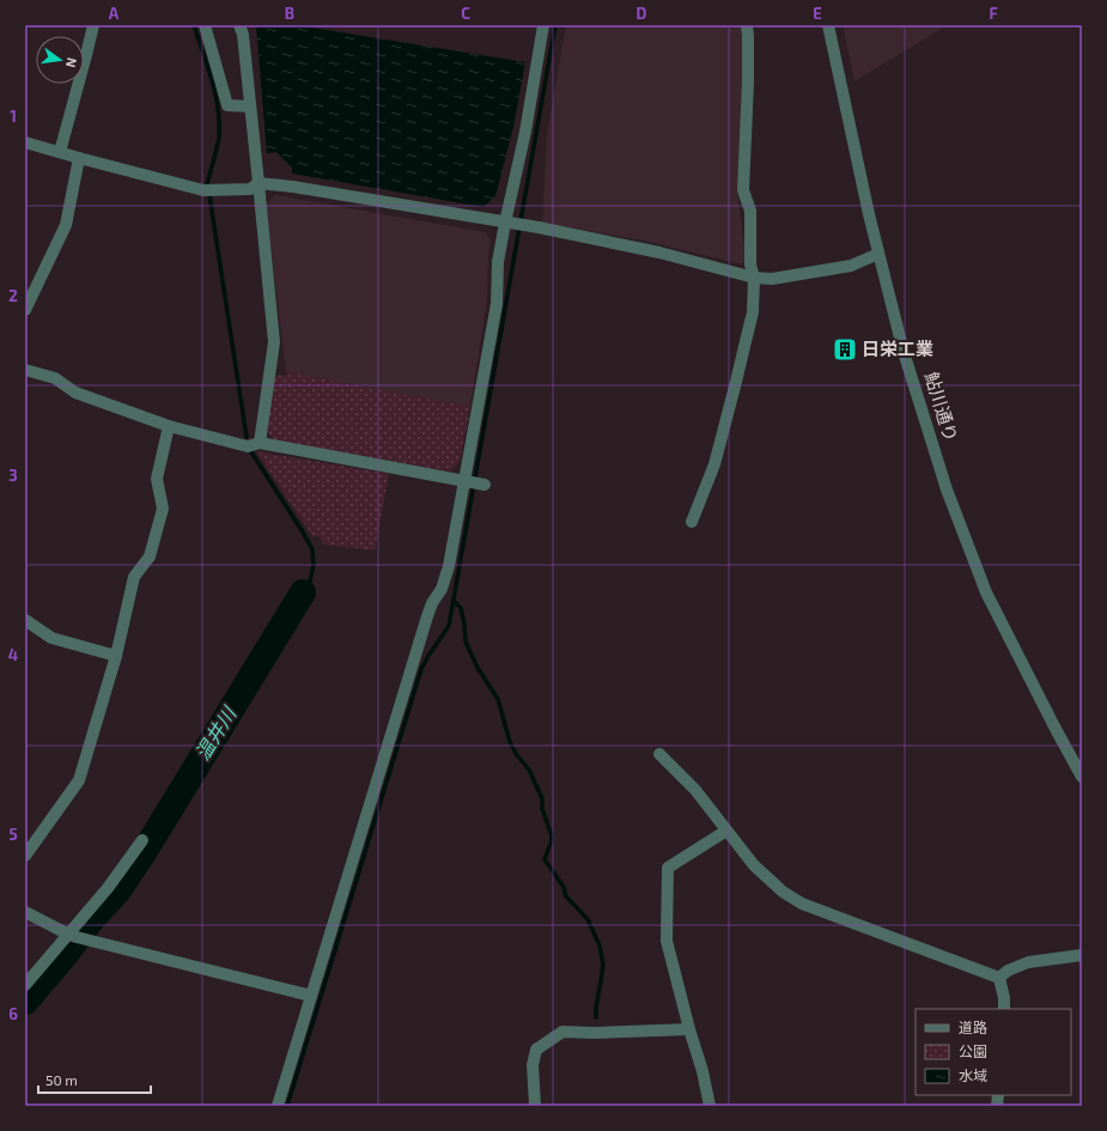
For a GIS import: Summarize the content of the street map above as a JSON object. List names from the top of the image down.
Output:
{
  "streets": {
    "street": ["鮎川通り"]
  },
  "water": ["温井川"],
  "places": {
    "building": ["日栄工業"]
  },
  "legend": ["道路", "公園", "水域"],
  "scale_bar": "50 m",
  "north": "right",
  "grid": {
    "columns": [
      "A",
      "B",
      "C",
      "D",
      "E",
      "F"
    ],
    "rows": [
      "1",
      "2",
      "3",
      "4",
      "5",
      "6"
    ]
  }
}
